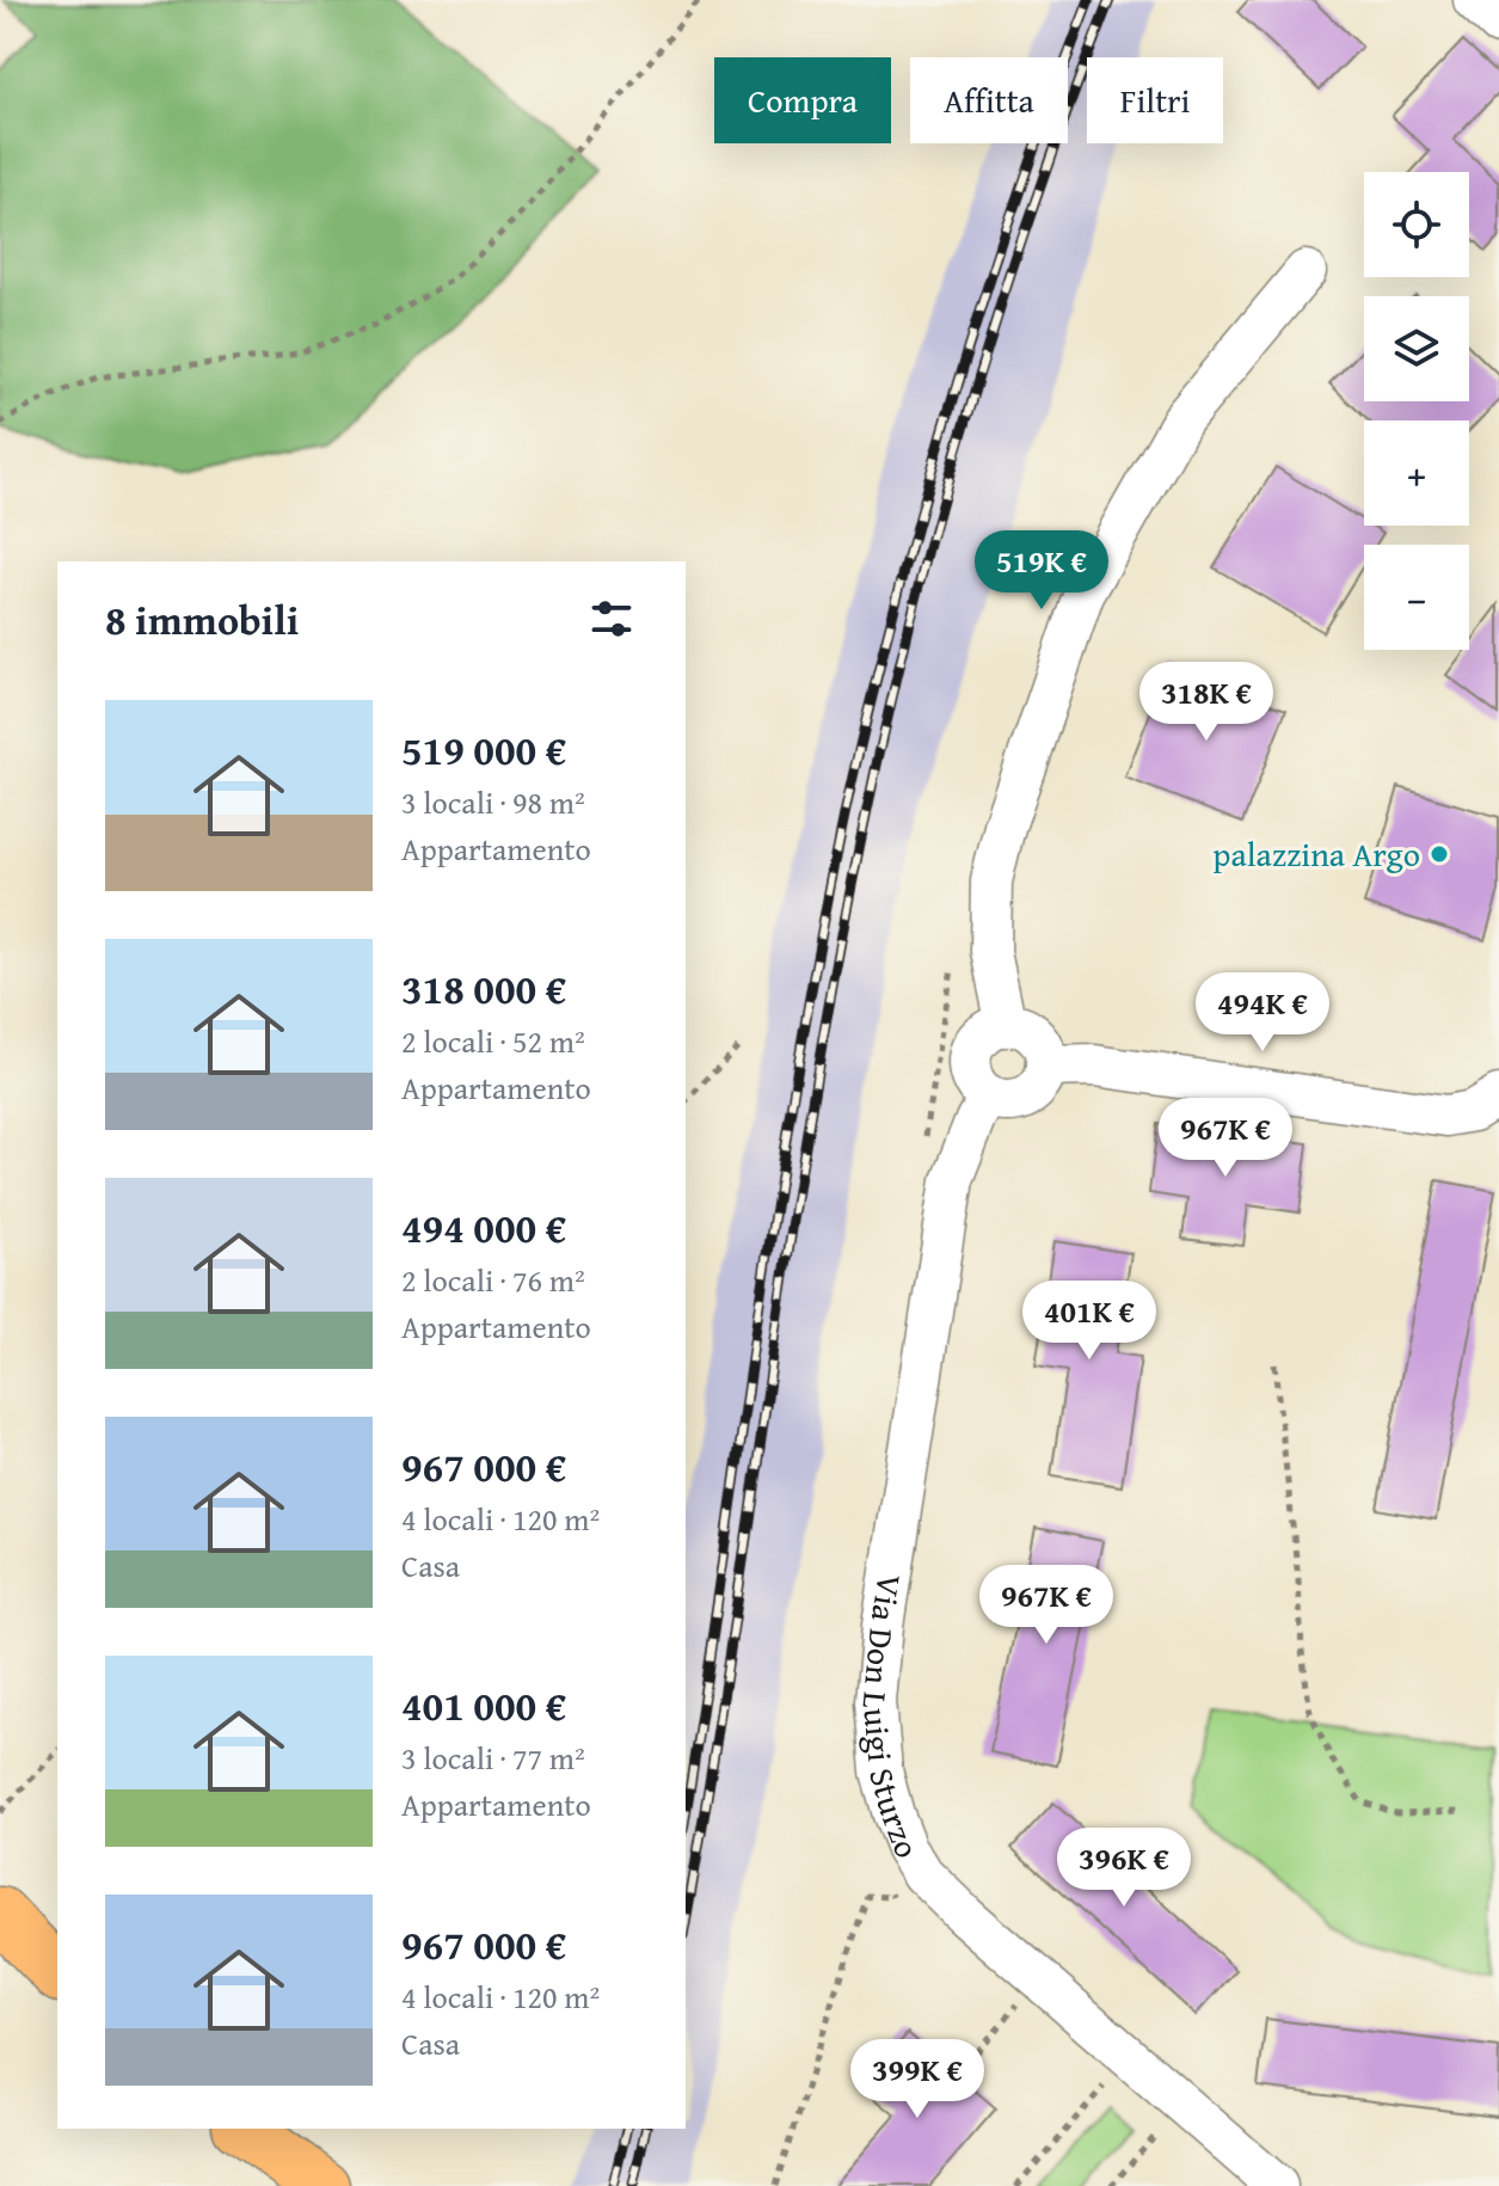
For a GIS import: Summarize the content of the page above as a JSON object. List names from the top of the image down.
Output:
{
  "streets": {
    "street": ["Via Don Luigi Sturzo"]
  },
  "places": ["palazzina Argo"],
  "page": {
    "chip": ["Compra", "Affitta", "Filtri"],
    "map_buttons": ["+", "−"],
    "price": [
      "519K €",
      "318K €",
      "494K €",
      "967K €",
      "401K €",
      "967K €",
      "396K €",
      "399K €"
    ],
    "heading": "8 immobili",
    "list": [
      {
        "name": "519 000 €",
        "note": "3 locali · 98 m² · Appartamento"
      },
      {
        "name": "318 000 €",
        "note": "2 locali · 52 m² · Appartamento"
      },
      {
        "name": "494 000 €",
        "note": "2 locali · 76 m² · Appartamento"
      },
      {
        "name": "967 000 €",
        "note": "4 locali · 120 m² · Casa"
      },
      {
        "name": "401 000 €",
        "note": "3 locali · 77 m² · Appartamento"
      },
      {
        "name": "967 000 €",
        "note": "4 locali · 120 m² · Casa"
      }
    ]
  }
}
